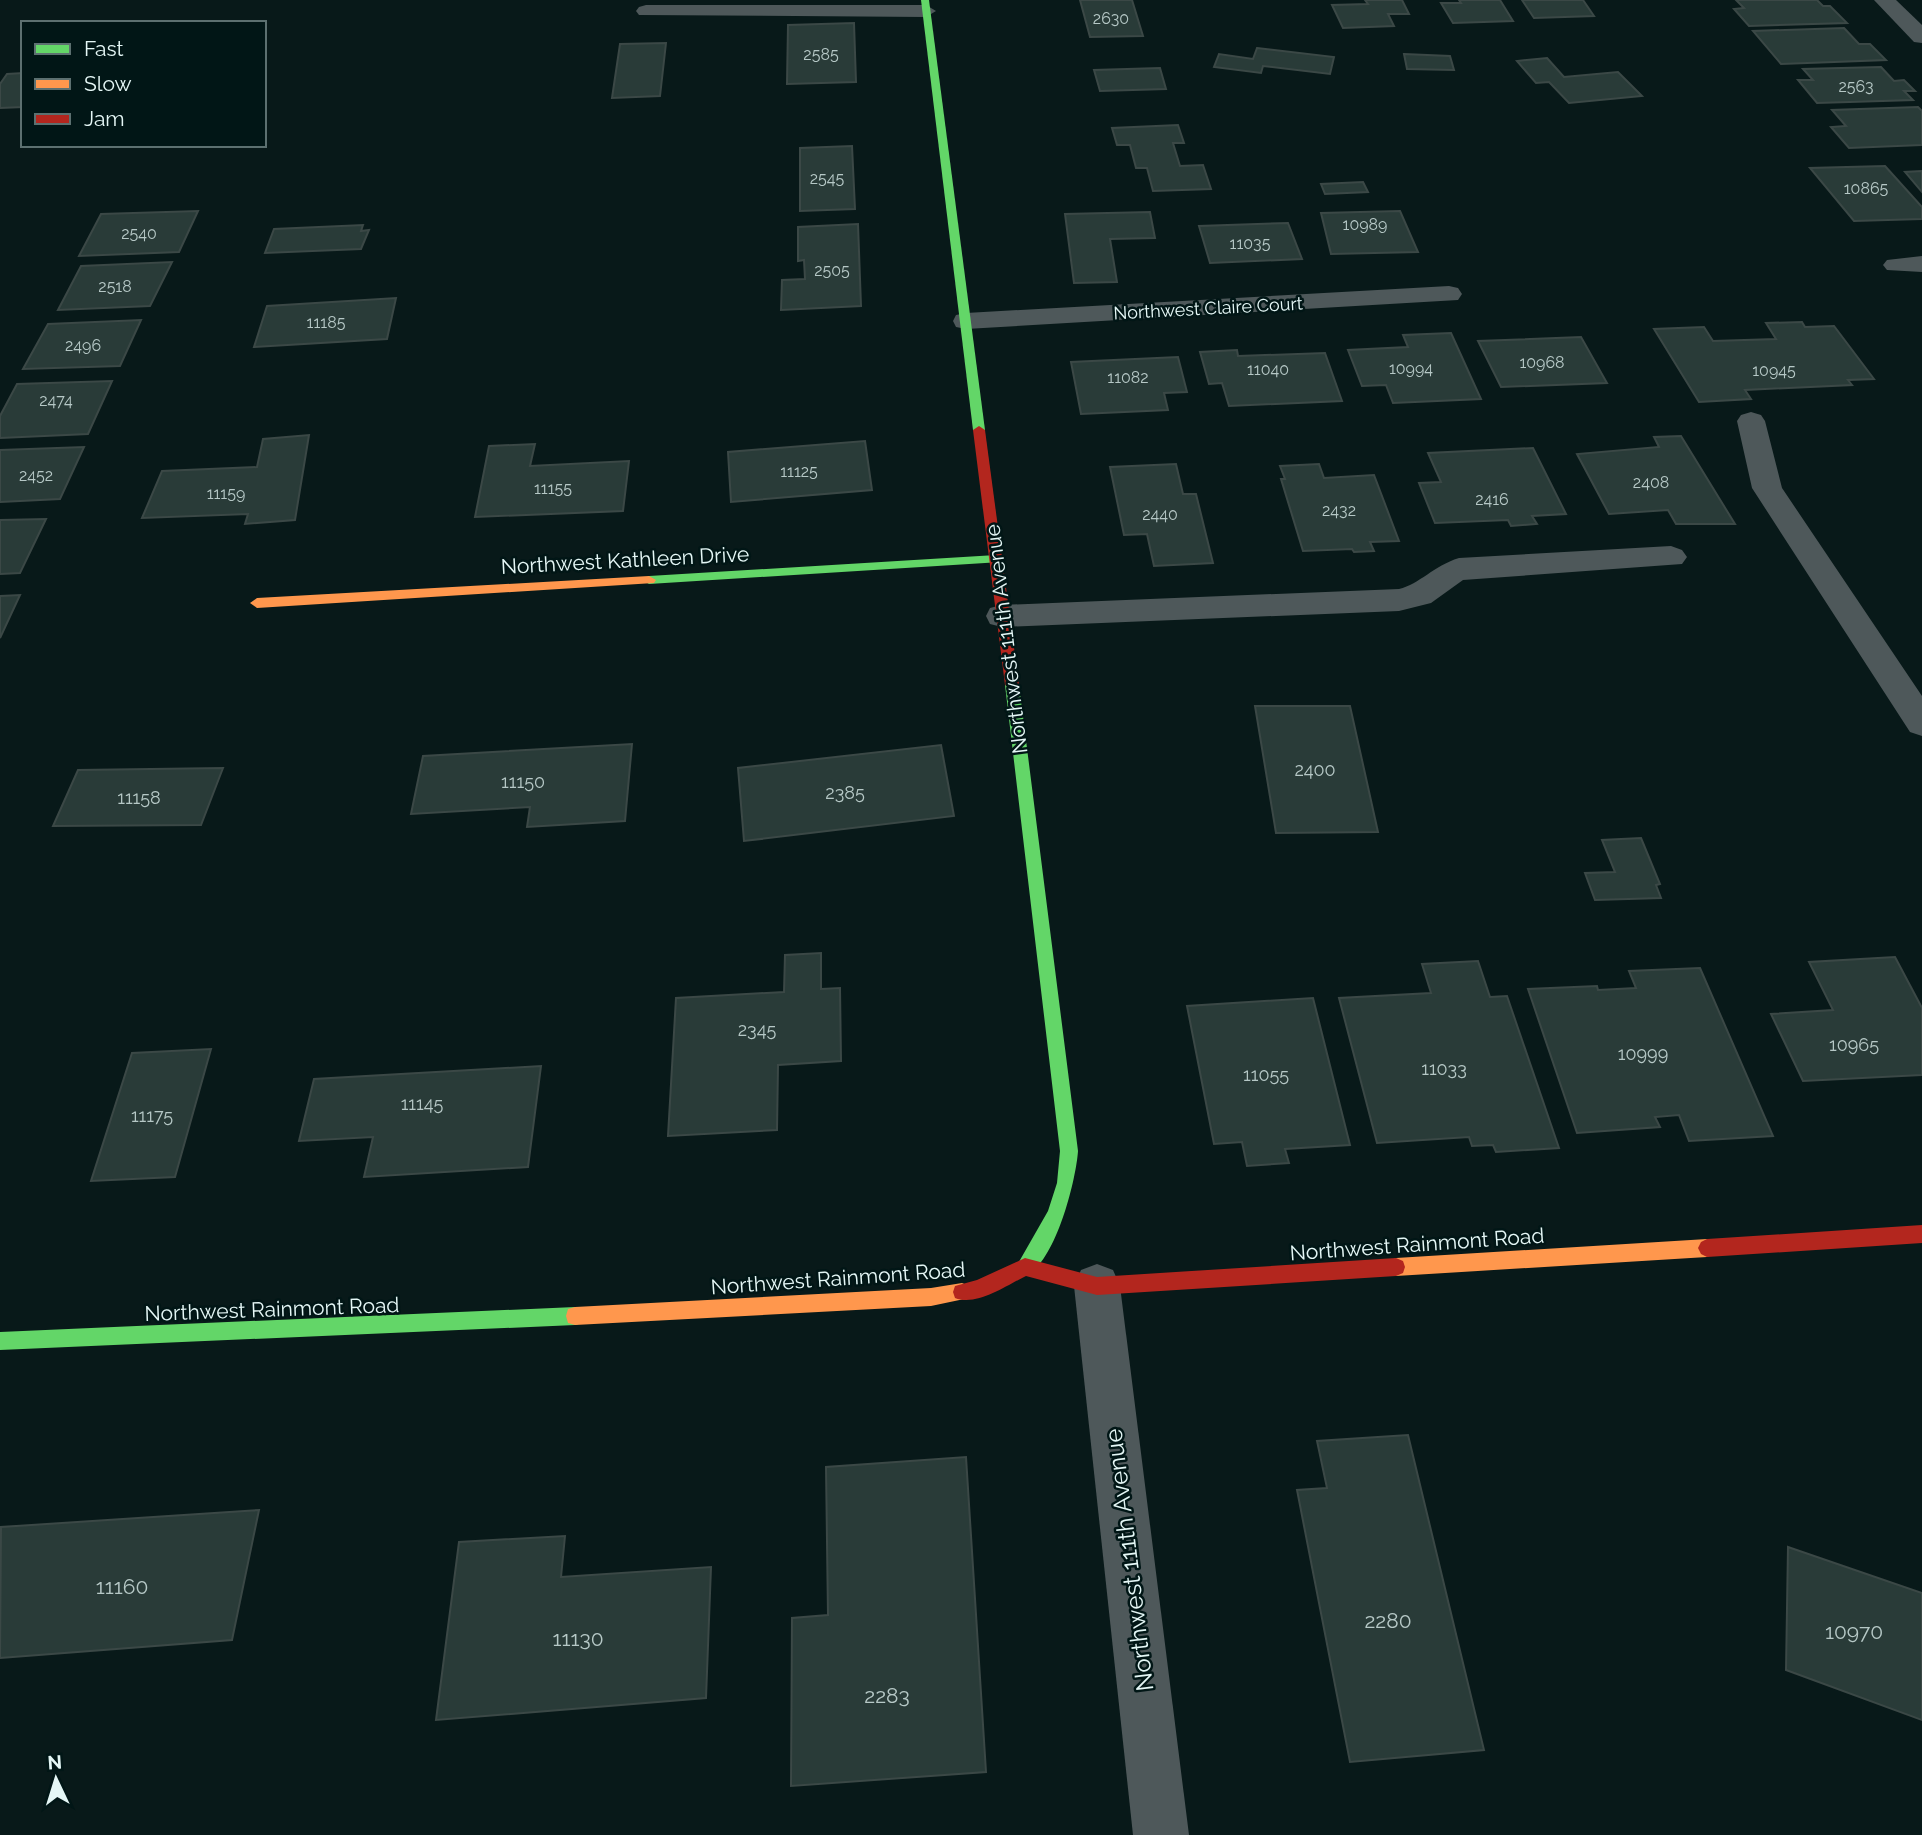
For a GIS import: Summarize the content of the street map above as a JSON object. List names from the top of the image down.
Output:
{
  "streets": {
    "street": [
      "Northwest Claire Court",
      "Northwest Kathleen Drive",
      "Northwest 111th Avenue",
      "Northwest Rainmont Road"
    ]
  },
  "crossings": [
    ["Northwest Claire Court", "Northwest 111th Avenue"],
    ["Northwest Kathleen Drive", "Northwest 111th Avenue"],
    ["Northwest 111th Avenue", "Northwest Rainmont Road"]
  ],
  "house_numbers": [
    "2630",
    "2585",
    "2563",
    "2545",
    "10865",
    "10989",
    "2540",
    "11035",
    "2505",
    "2518",
    "11185",
    "2496",
    "10968",
    "10994",
    "11040",
    "10945",
    "11082",
    "2474",
    "11125",
    "2452",
    "2408",
    "11155",
    "11159",
    "2416",
    "2432",
    "2440",
    "2400",
    "11150",
    "2385",
    "11158",
    "2345",
    "10965",
    "10999",
    "11033",
    "11055",
    "11145",
    "11175",
    "11160",
    "2280",
    "10970",
    "11130",
    "2283"
  ],
  "legend": ["Fast", "Slow", "Jam"],
  "north": "top"
}
